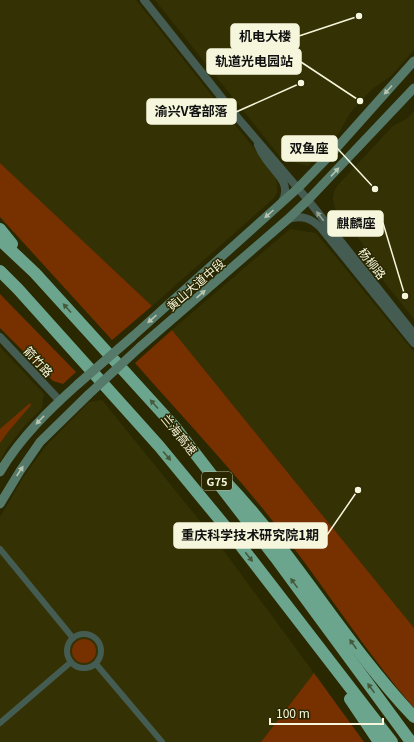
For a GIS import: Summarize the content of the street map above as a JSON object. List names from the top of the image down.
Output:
{
  "streets": {
    "highway": ["兰海高速", "G75"],
    "main road": ["黄山大道中段"],
    "street": ["杨柳路", "箭竹路"]
  },
  "crossings": [
    ["杨柳路", "黄山大道中段"],
    ["黄山大道中段", "箭竹路"],
    ["兰海高速", "G75"]
  ],
  "places": [
    "机电大楼",
    "渝兴V客部落",
    "轨道光电园站",
    "双鱼座",
    "麒麟座",
    "重庆科学技术研究院1期"
  ],
  "scale_bar": "100 m"
}
